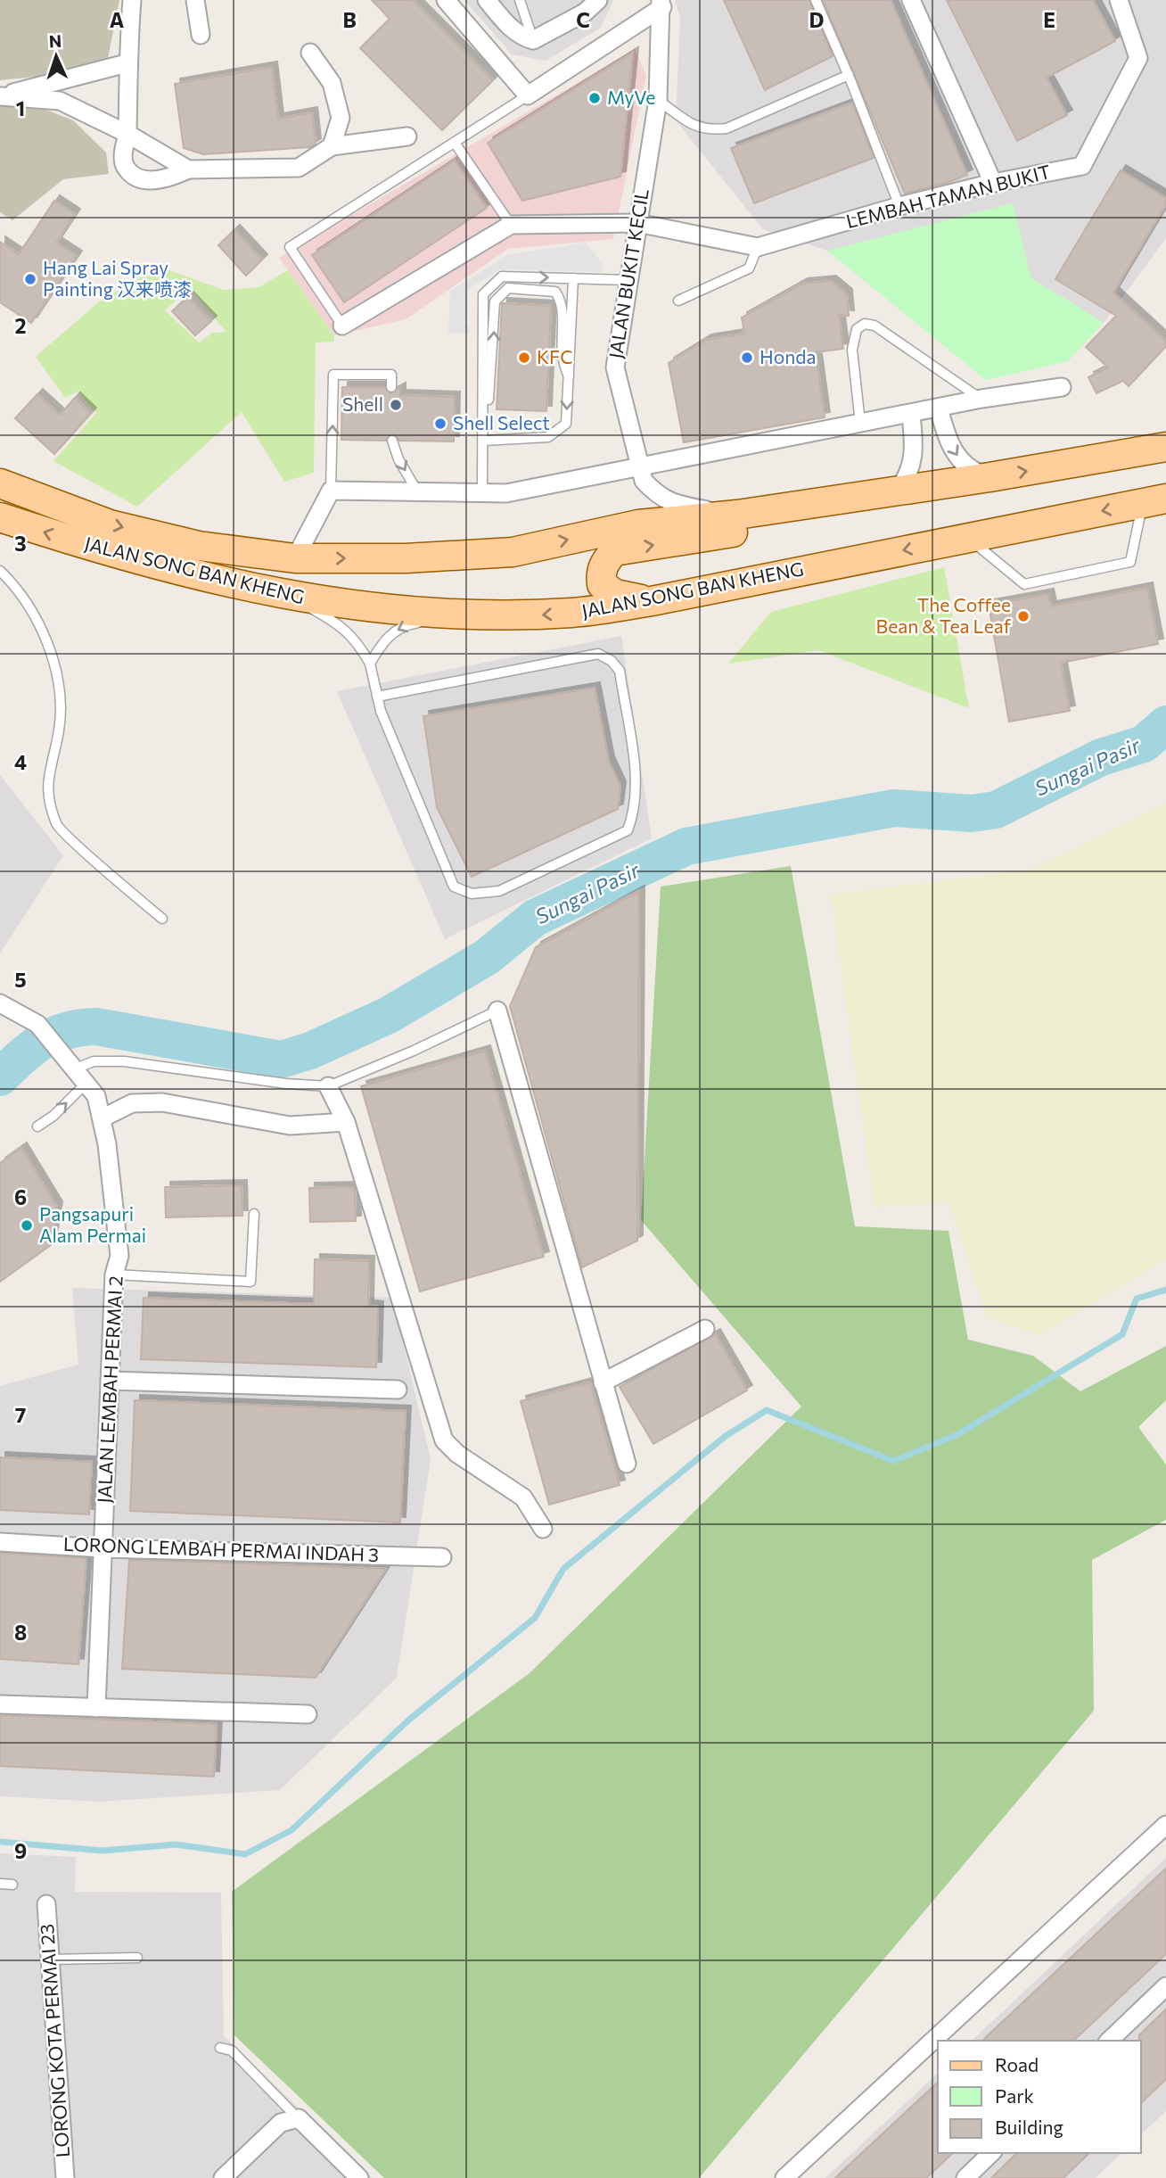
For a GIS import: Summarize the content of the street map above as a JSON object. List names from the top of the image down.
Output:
{
  "streets": {
    "main road": ["JALAN SONG BAN KHENG"],
    "street": [
      "LEMBAH TAMAN BUKIT",
      "JALAN BUKIT KECIL",
      "JALAN LEMBAH PERMAI 2",
      "LORONG LEMBAH PERMAI INDAH 3",
      "LORONG KOTA PERMAI 23"
    ]
  },
  "crossings": [
    ["LEMBAH TAMAN BUKIT", "JALAN BUKIT KECIL"],
    ["JALAN BUKIT KECIL", "JALAN SONG BAN KHENG"],
    ["JALAN LEMBAH PERMAI 2", "LORONG LEMBAH PERMAI INDAH 3"]
  ],
  "water": ["Sungai Pasir"],
  "places": [
    "MyVe",
    "Hang Lai Spray Painting 汉来喷漆",
    "KFC",
    "Honda",
    "Shell",
    "Shell Select",
    "The Coffee Bean & Tea Leaf",
    "Pangsapuri Alam Permai"
  ],
  "legend": ["Road", "Park", "Building"],
  "north": "top",
  "grid": {
    "columns": [
      "A",
      "B",
      "C",
      "D",
      "E"
    ],
    "rows": [
      "1",
      "2",
      "3",
      "4",
      "5",
      "6",
      "7",
      "8",
      "9"
    ]
  }
}
